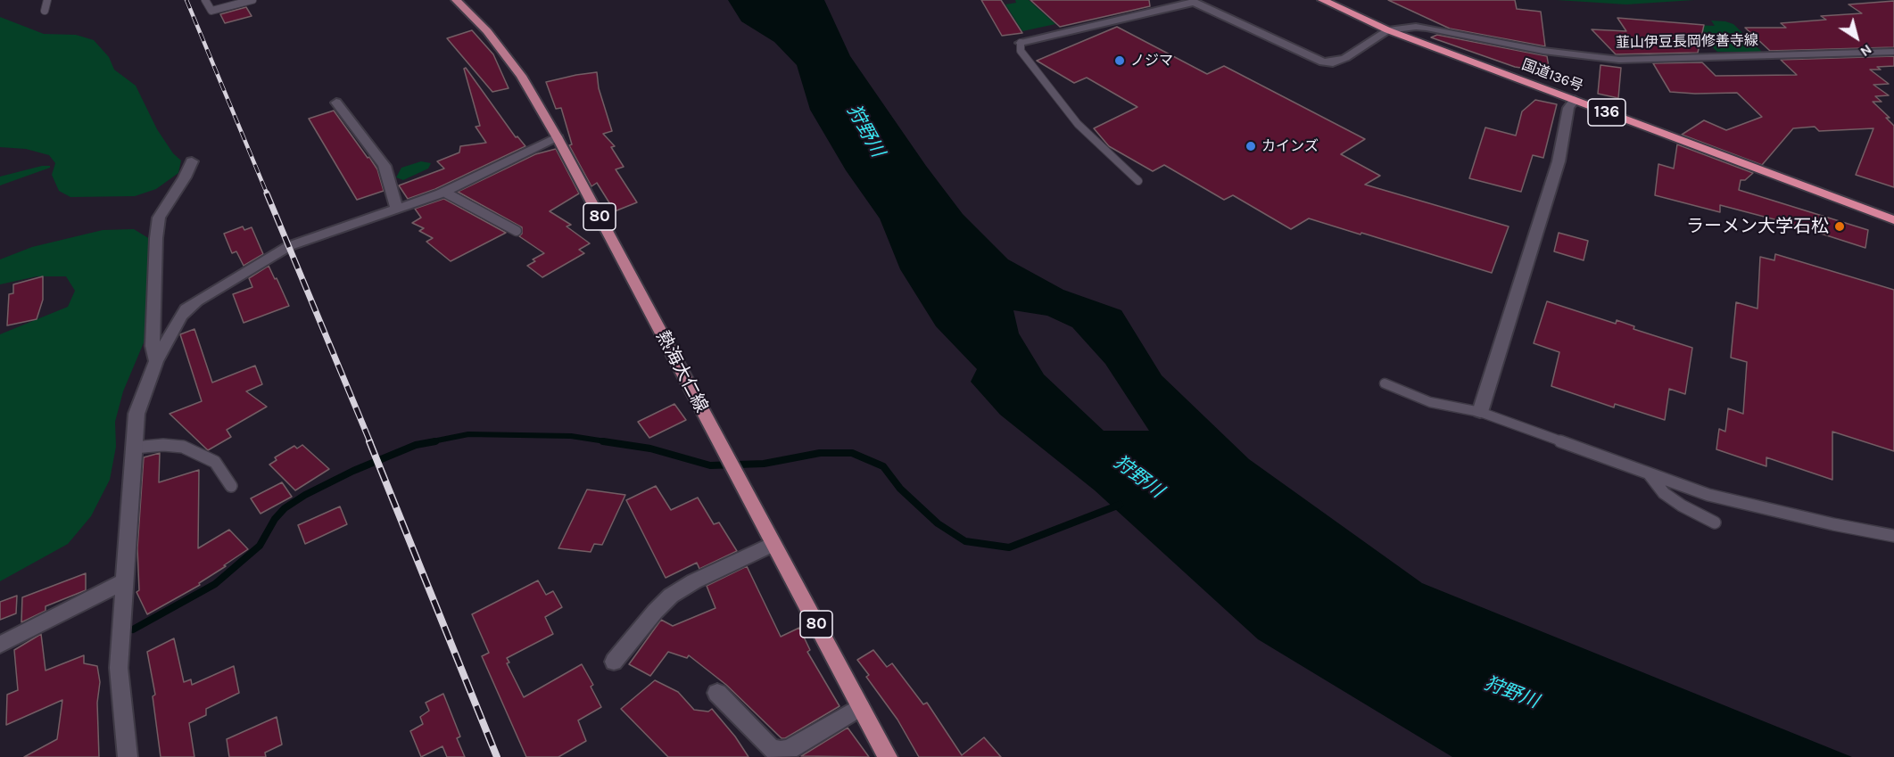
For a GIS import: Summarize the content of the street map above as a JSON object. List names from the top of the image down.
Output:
{
  "streets": {
    "highway": ["国道136号", "136"],
    "main road": ["80", "熱海大仁線"],
    "street": ["韮山伊豆長岡修善寺線"]
  },
  "crossings": [
    ["韮山伊豆長岡修善寺線", "国道136号"]
  ],
  "water": ["狩野川"],
  "places": ["ノジマ", "カインズ", "ラーメン大学石松"],
  "north": "bottom right"
}
